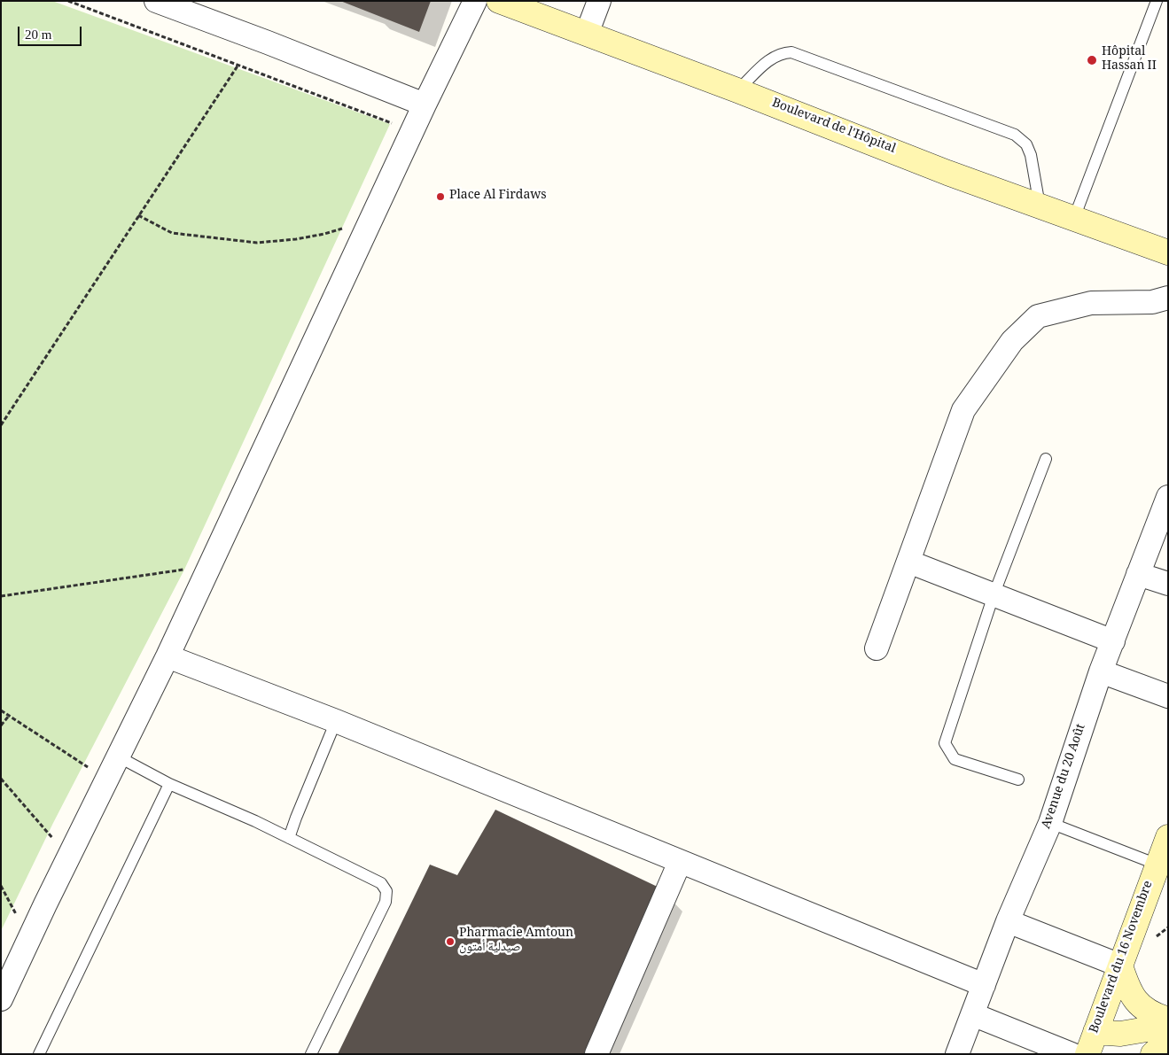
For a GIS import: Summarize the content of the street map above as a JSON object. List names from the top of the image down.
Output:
{
  "streets": {
    "street": ["Boulevard de l'Hôpital", "Avenue du 20 Août", "Boulevard du 16 Novembre"]
  },
  "places": ["Hôpital Hassan II", "Place Al Firdaws", "Pharmacie Amtoun صيدلية أمتون"],
  "scale_bar": "20 m"
}
